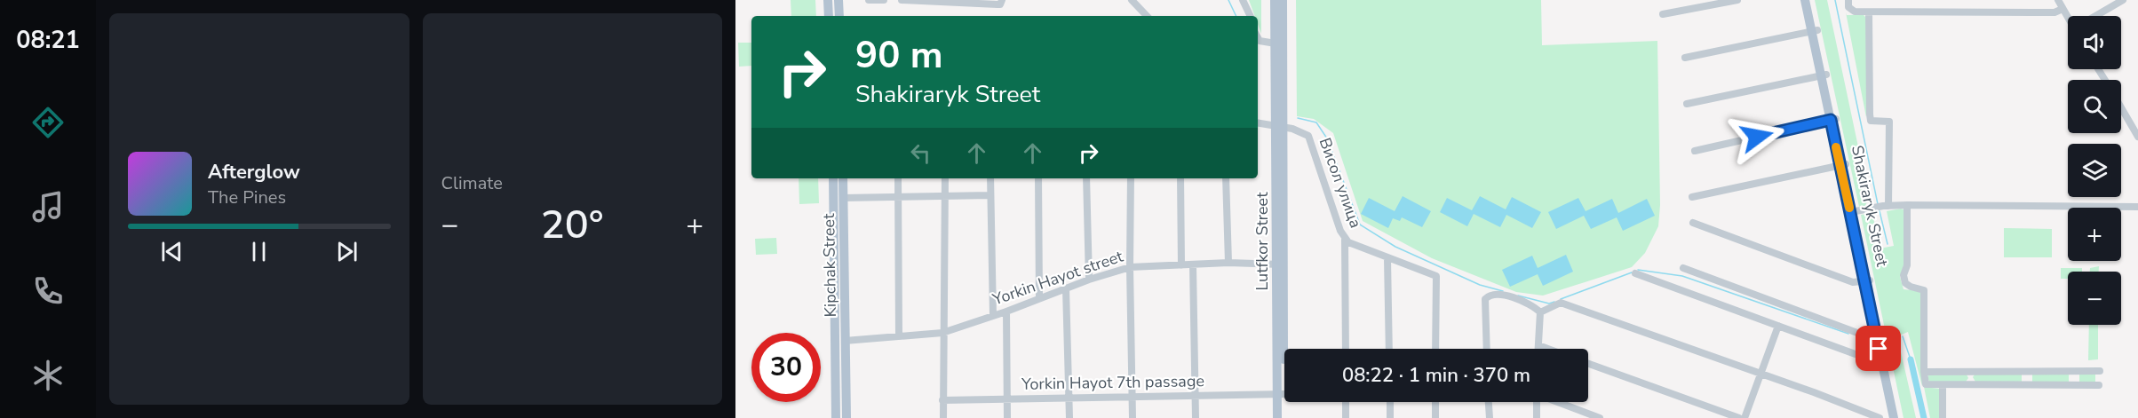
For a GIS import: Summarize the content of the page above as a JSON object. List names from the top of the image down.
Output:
{
  "streets": {
    "main road": ["Shakiraryk Street", "Lutfkor Street", "Kipchak Street"],
    "street": ["Висол улица", "Yorkin Hayot street", "Yorkin Hayot 7th passage"]
  },
  "crossings": [
    ["Висол улица", "Lutfkor Street"],
    ["Lutfkor Street", "Yorkin Hayot street"],
    ["Lutfkor Street", "Yorkin Hayot 7th passage"],
    ["Kipchak Street", "Yorkin Hayot street"]
  ],
  "page": {
    "tabs": "08:21",
    "tile": "Climate",
    "map_buttons": ["+", "−"],
    "turn": ["90 m", "Shakiraryk Street"],
    "song": ["Afterglow", "The Pines"],
    "heat": ["−", "20°", "+"],
    "limit": "30",
    "trip": "08:22 · 1 min · 370 m"
  }
}
